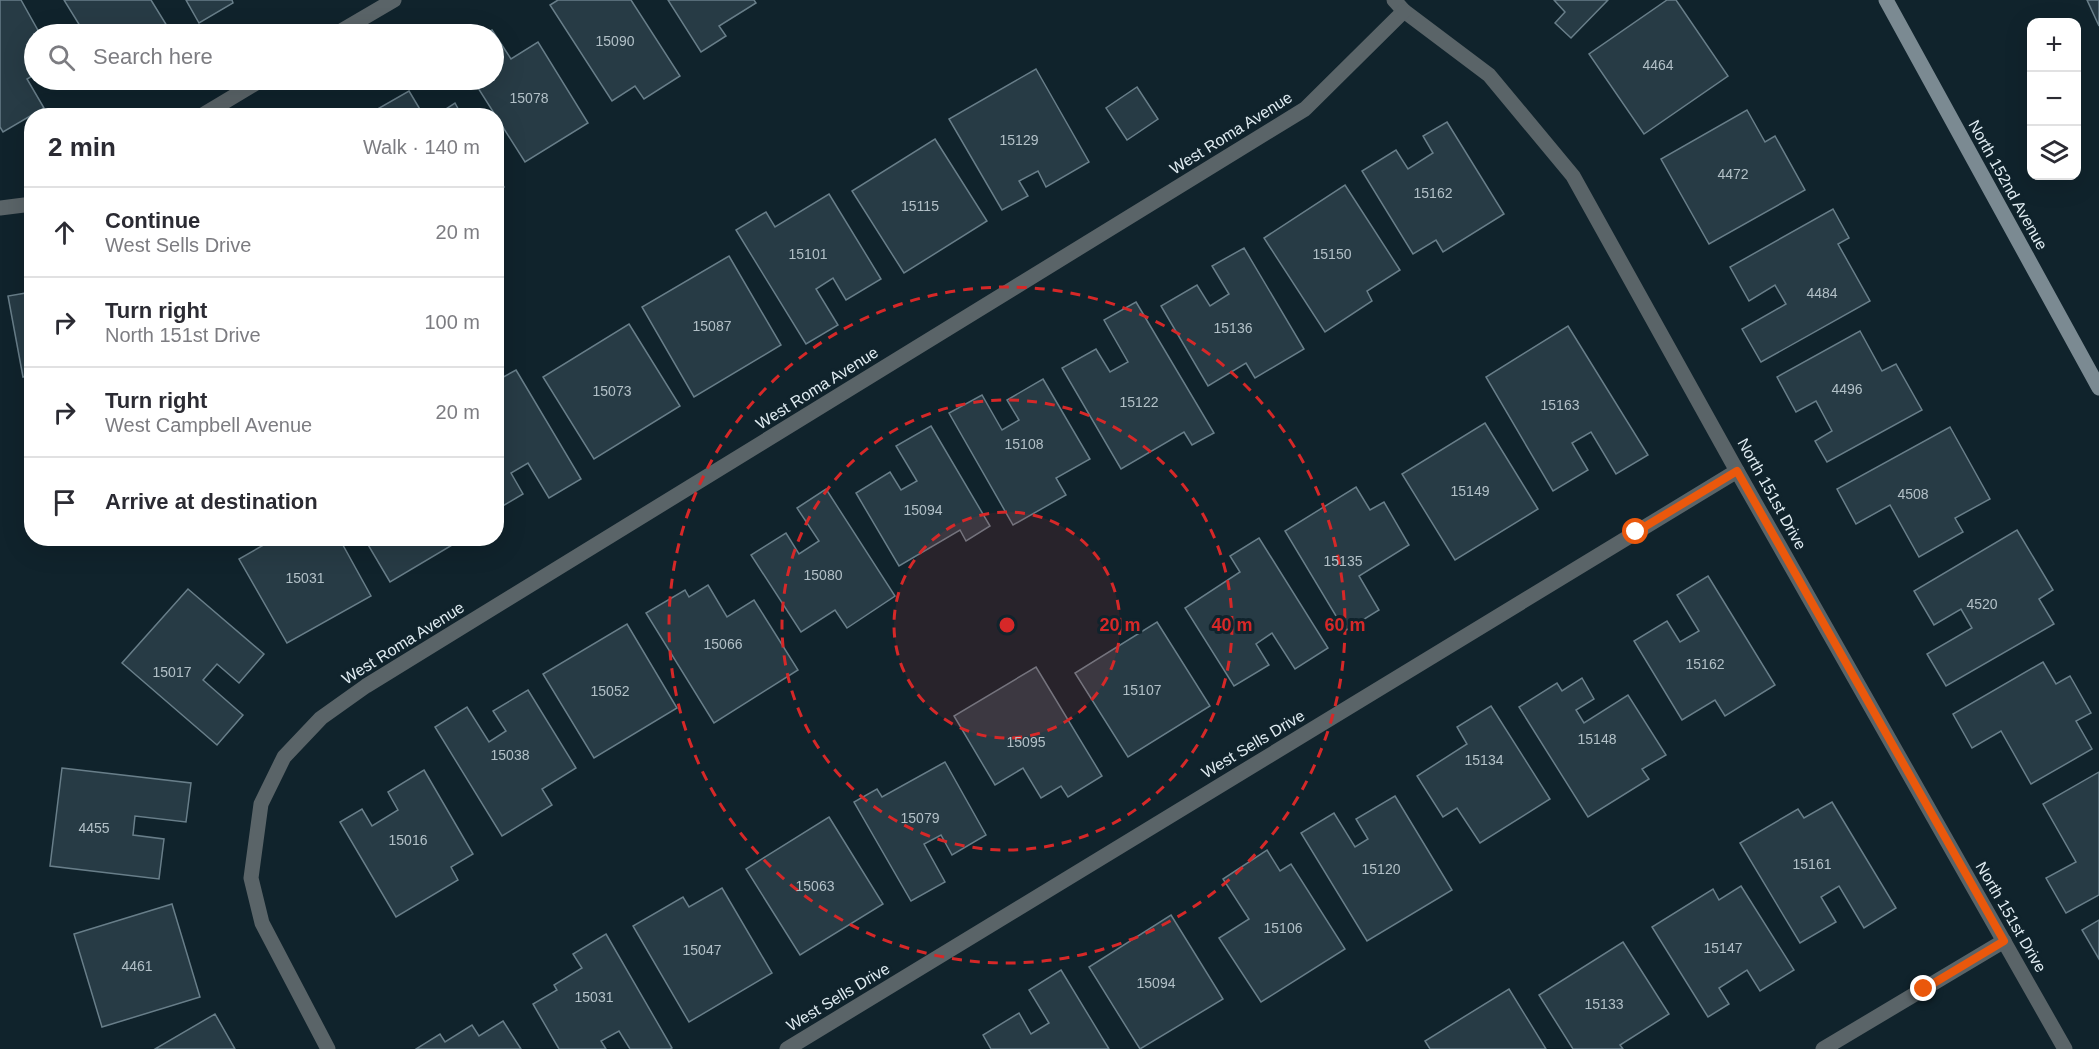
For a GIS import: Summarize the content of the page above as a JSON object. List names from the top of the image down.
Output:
{
  "streets": {
    "street": [
      "West Roma Avenue",
      "North 152nd Avenue",
      "North 151st Drive",
      "West Sells Drive"
    ]
  },
  "crossings": [
    ["West Roma Avenue", "North 151st Drive"],
    ["North 151st Drive", "West Sells Drive"]
  ],
  "house_numbers": [
    "15090",
    "4464",
    "15078",
    "15129",
    "4472",
    "15162",
    "15115",
    "15101",
    "15150",
    "4484",
    "15087",
    "15136",
    "4496",
    "15073",
    "15122",
    "15163",
    "15108",
    "15149",
    "4508",
    "15094",
    "15135",
    "15080",
    "15031",
    "4520",
    "15066",
    "15162",
    "15017",
    "15107",
    "15052",
    "15148",
    "15095",
    "15038",
    "15134",
    "15079",
    "4455",
    "15016",
    "15161",
    "15120",
    "15063",
    "15106",
    "15147",
    "15047",
    "4461",
    "15094",
    "15031",
    "15133"
  ],
  "page": {
    "map_buttons": ["+", "−"],
    "search": "Search here",
    "heading": ["2 min", "Walk · 140 m"],
    "list": [
      ["Continue", "West Sells Drive", "20 m"],
      ["Turn right", "North 151st Drive", "100 m"],
      ["Turn right", "West Campbell Avenue", "20 m"],
      "Arrive at destination"
    ]
  },
  "rings": ["20 m", "40 m", "60 m"]
}
